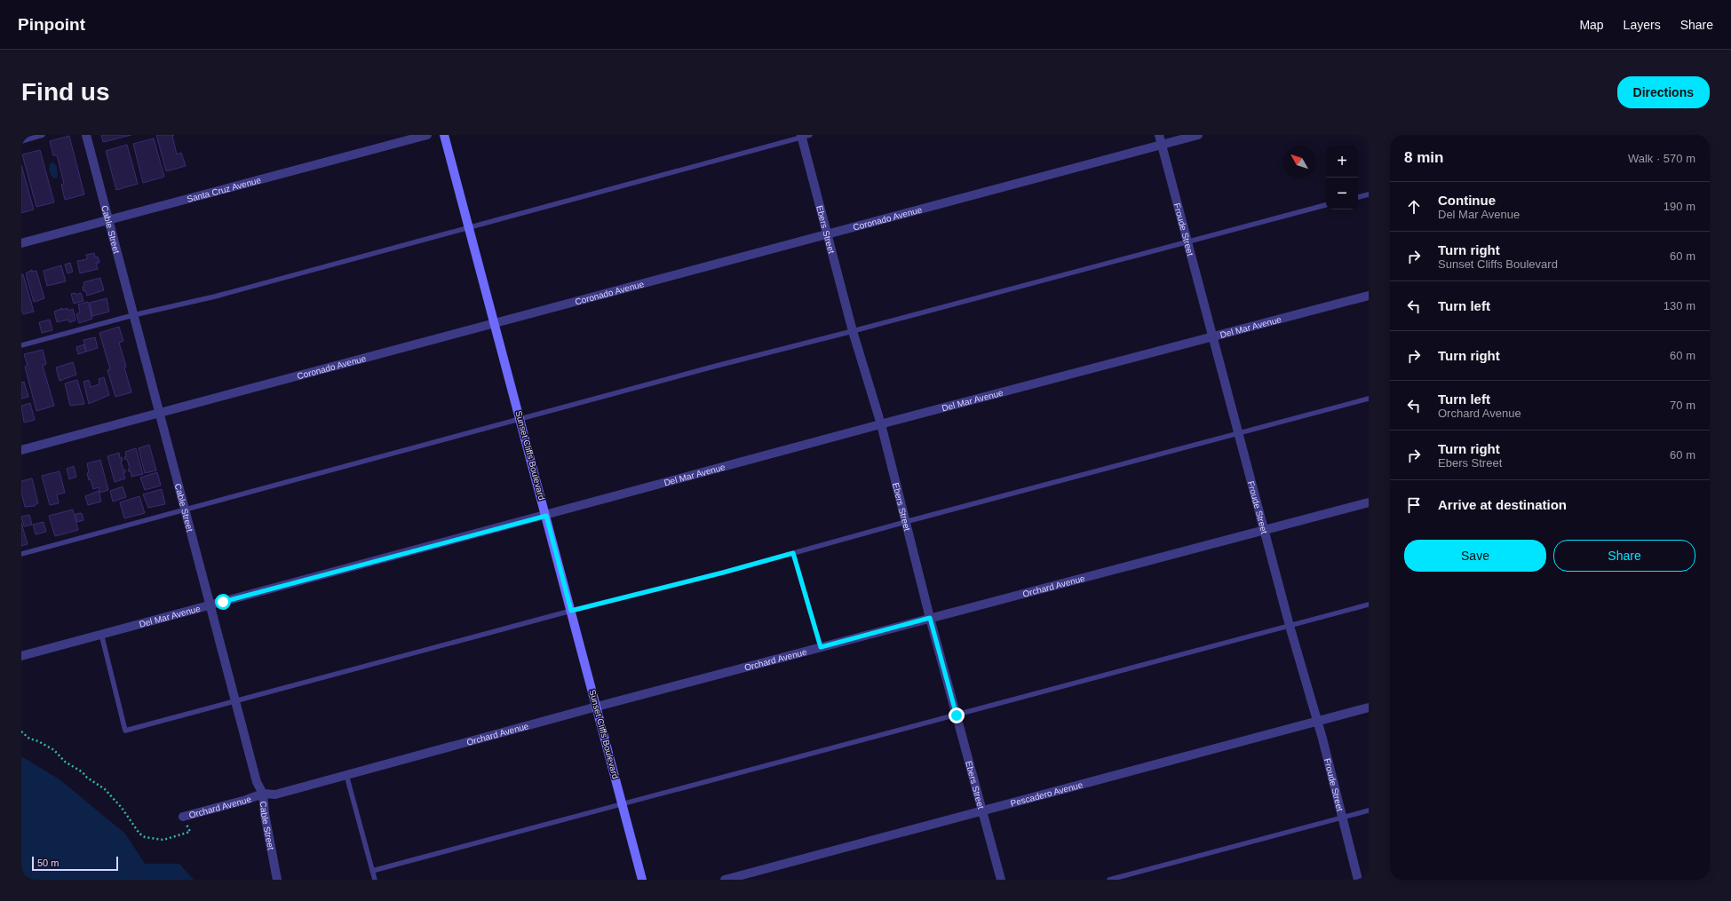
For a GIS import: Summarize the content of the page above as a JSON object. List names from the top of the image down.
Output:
{
  "streets": {
    "main road": ["Sunset Cliffs Boulevard"],
    "street": [
      "Santa Cruz Avenue",
      "Coronado Avenue",
      "Cable Street",
      "Froude Street",
      "Ebers Street",
      "Del Mar Avenue",
      "Orchard Avenue",
      "Pescadero Avenue"
    ]
  },
  "crossings": [
    ["Santa Cruz Avenue", "Cable Street"],
    ["Coronado Avenue", "Cable Street"],
    ["Coronado Avenue", "Froude Street"],
    ["Coronado Avenue", "Ebers Street"],
    ["Coronado Avenue", "Sunset Cliffs Boulevard"],
    ["Cable Street", "Del Mar Avenue"],
    ["Cable Street", "Orchard Avenue"],
    ["Froude Street", "Del Mar Avenue"],
    ["Froude Street", "Orchard Avenue"],
    ["Froude Street", "Pescadero Avenue"],
    ["Ebers Street", "Del Mar Avenue"],
    ["Ebers Street", "Orchard Avenue"],
    ["Ebers Street", "Pescadero Avenue"],
    ["Del Mar Avenue", "Sunset Cliffs Boulevard"],
    ["Sunset Cliffs Boulevard", "Orchard Avenue"]
  ],
  "scale_bar": "50 m",
  "north": "top left",
  "page": {
    "header": "Pinpoint",
    "nav": ["Map", "Layers", "Share"],
    "buttons": [
      "Directions",
      ["Save", "Share"]
    ],
    "title": "Find us",
    "heading": ["8 min", "Walk · 570 m"],
    "map_buttons": ["+", "−"],
    "list": [
      ["Continue", "Del Mar Avenue", "190 m"],
      ["Turn right", "Sunset Cliffs Boulevard", "60 m"],
      ["Turn left", "130 m"],
      ["Turn right", "60 m"],
      ["Turn left", "Orchard Avenue", "70 m"],
      ["Turn right", "Ebers Street", "60 m"],
      "Arrive at destination"
    ],
    "scale": "50 m"
  }
}
